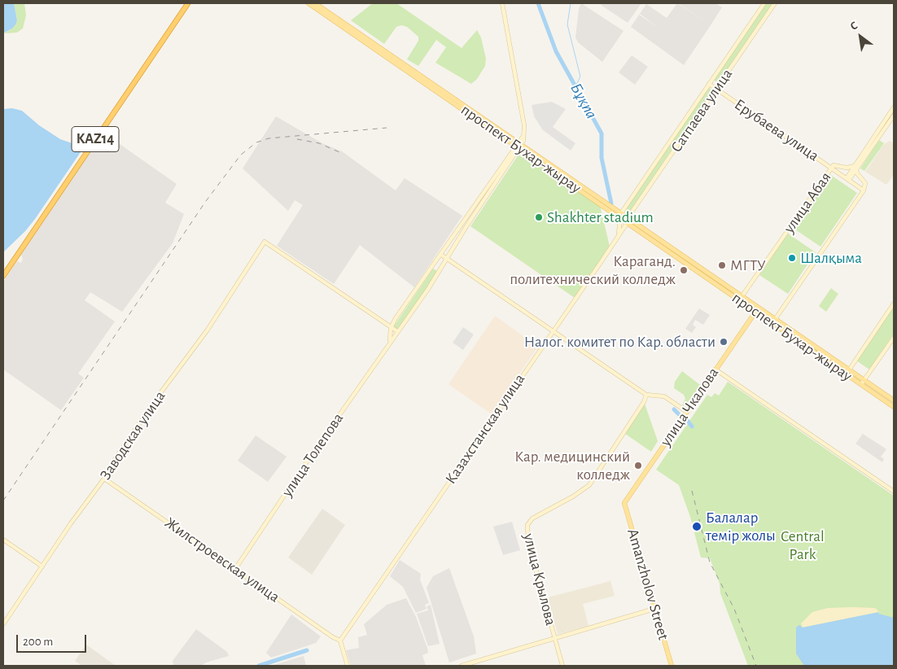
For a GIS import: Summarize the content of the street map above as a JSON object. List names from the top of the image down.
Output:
{
  "streets": {
    "highway": ["KAZ14"],
    "main road": ["проспект Бухар-жырау", "улица Чкалова", "Amanzholov Street"],
    "street": [
      "Сатпаева улица",
      "Ерубаева улица",
      "улица Абая",
      "Казахстанская улица",
      "Заводская улица",
      "улица Толепова",
      "Жилстроевская улица",
      "улица Крылова"
    ]
  },
  "crossings": [
    ["Сатпаева улица", "Ерубаева улица"],
    ["Сатпаева улица", "проспект Бухар-жырау"],
    ["Сатпаева улица", "Казахстанская улица"],
    ["Ерубаева улица", "улица Абая"],
    ["проспект Бухар-жырау", "улица Абая"],
    ["проспект Бухар-жырау", "улица Чкалова"],
    ["проспект Бухар-жырау", "Казахстанская улица"],
    ["проспект Бухар-жырау", "улица Толепова"],
    ["улица Чкалова", "Amanzholov Street"],
    ["Казахстанская улица", "Жилстроевская улица"],
    ["Заводская улица", "Жилстроевская улица"],
    ["улица Толепова", "Жилстроевская улица"]
  ],
  "water": ["Бұқпа"],
  "parks": ["Central Park"],
  "places": [
    "Shakhter stadium",
    "Шалқыма",
    "МГТУ",
    "Караганд. политехнический колледж",
    "Налог. комитет по Кар. области",
    "Кар. медицинский колледж",
    "Балалар темір жолы"
  ],
  "scale_bar": "200 m",
  "north": "top left"
}
